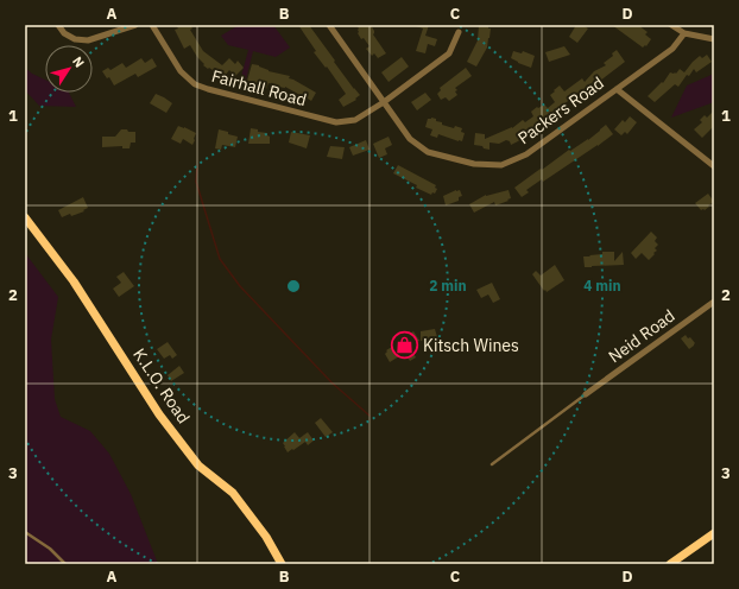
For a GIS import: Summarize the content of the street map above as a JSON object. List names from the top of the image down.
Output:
{
  "streets": {
    "main road": ["K.L.O. Road"],
    "street": ["Fairhall Road", "Packers Road", "Neid Road"]
  },
  "crossings": [
    ["Fairhall Road", "Packers Road"]
  ],
  "places": {
    "shop": ["Kitsch Wines"]
  },
  "north": "top right",
  "grid": {
    "columns": [
      "A",
      "B",
      "C",
      "D"
    ],
    "rows": ["1", "2", "3"]
  },
  "rings": ["2 min", "4 min"]
}
